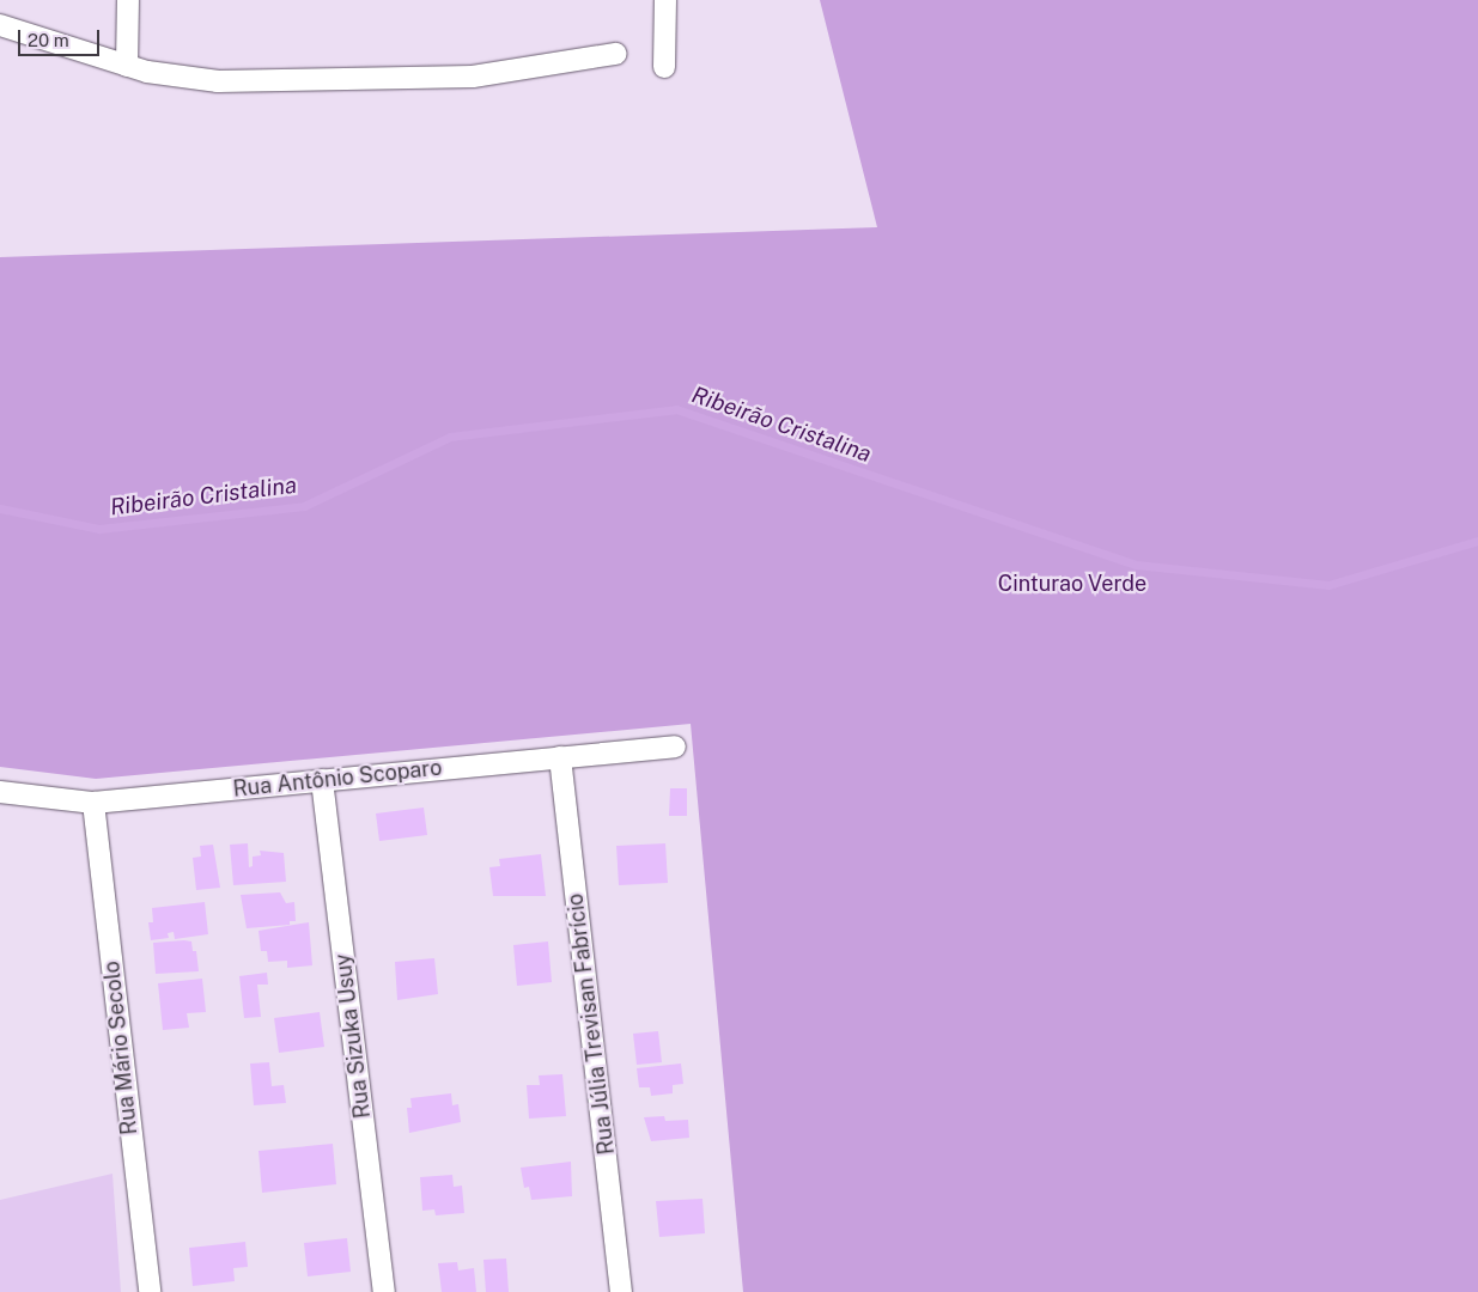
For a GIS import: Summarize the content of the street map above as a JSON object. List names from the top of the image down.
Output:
{
  "streets": {
    "street": [
      "Rua Antônio Scoparo",
      "Rua Júlia Trevisan Fabrício",
      "Rua Sizuka Usuy",
      "Rua Mário Secolo"
    ]
  },
  "crossings": [
    ["Rua Antônio Scoparo", "Rua Júlia Trevisan Fabrício"],
    ["Rua Antônio Scoparo", "Rua Sizuka Usuy"],
    ["Rua Antônio Scoparo", "Rua Mário Secolo"]
  ],
  "water": ["Ribeirão Cristalina"],
  "parks": ["Cinturao Verde"],
  "scale_bar": "20 m"
}
